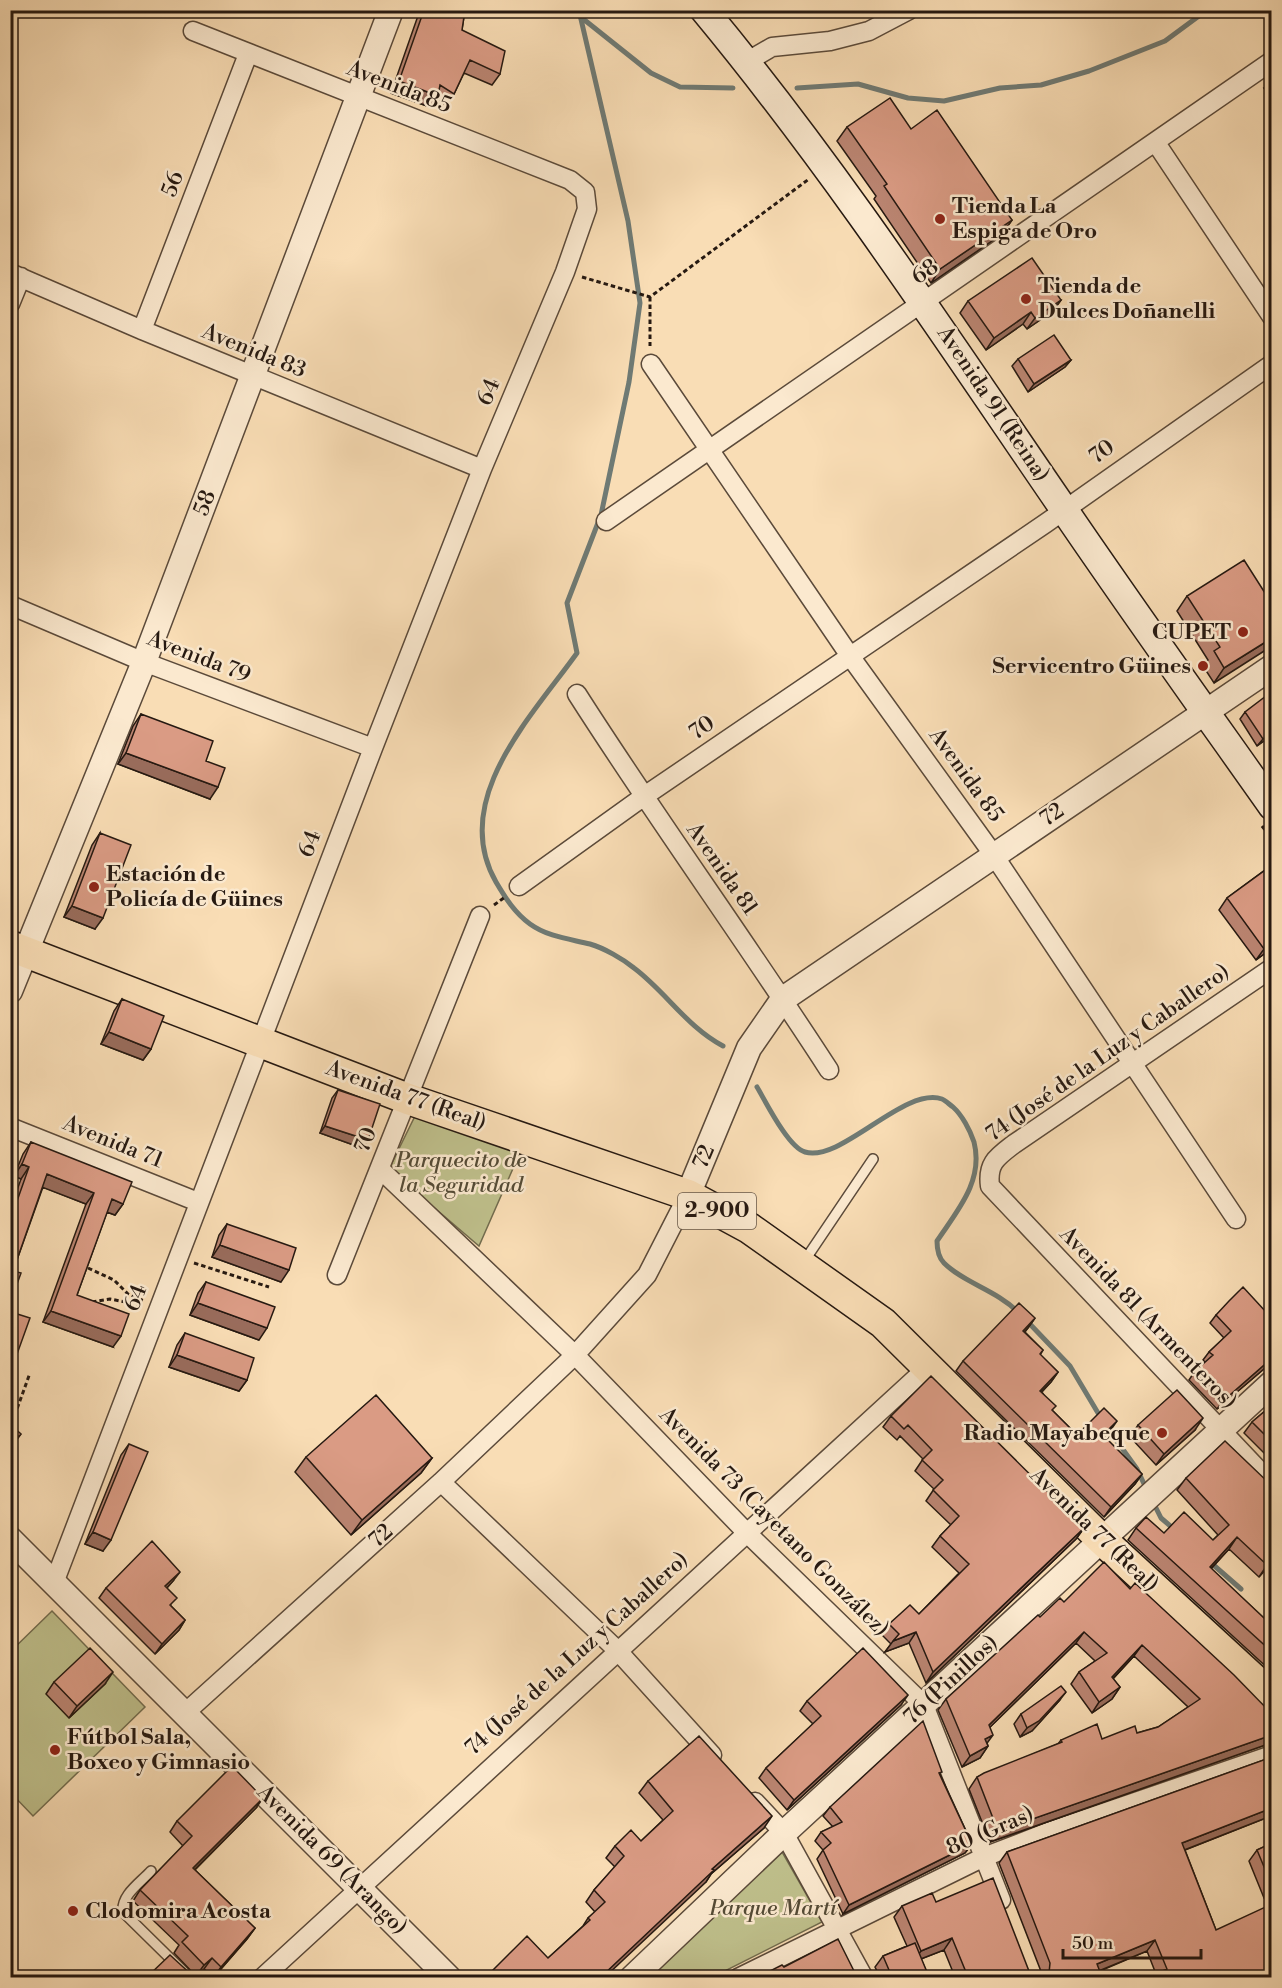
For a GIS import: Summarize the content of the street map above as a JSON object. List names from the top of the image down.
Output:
{
  "streets": {
    "main road": ["Avenida 91 (Reina)", "Avenida 77 (Real)", "2-900"],
    "street": [
      "Avenida 85",
      "56",
      "68",
      "Avenida 83",
      "64",
      "70",
      "58",
      "Avenida 79",
      "72",
      "Avenida 81",
      "74 (José de la Luz y Caballero)",
      "Avenida 71",
      "Avenida 81 (Armenteros)",
      "Avenida 73 (Cayetano González)",
      "76 (Pinillos)",
      "80 (Gras)",
      "Avenida 69 (Arango)"
    ]
  },
  "crossings": [
    ["Avenida 85", "56"],
    ["Avenida 85", "68"],
    ["Avenida 85", "64"],
    ["Avenida 85", "70"],
    ["Avenida 85", "58"],
    ["Avenida 85", "72"],
    ["Avenida 85", "74 (José de la Luz y Caballero)"],
    ["56", "Avenida 83"],
    ["68", "Avenida 91 (Reina)"],
    ["Avenida 83", "64"],
    ["Avenida 83", "58"],
    ["64", "Avenida 79"],
    ["64", "Avenida 77 (Real)"],
    ["64", "Avenida 71"],
    ["64", "Avenida 69 (Arango)"],
    ["Avenida 91 (Reina)", "70"],
    ["Avenida 91 (Reina)", "72"],
    ["70", "Avenida 81"],
    ["70", "Avenida 77 (Real)"],
    ["70", "Avenida 73 (Cayetano González)"],
    ["58", "Avenida 79"],
    ["58", "Avenida 77 (Real)"],
    ["72", "Avenida 81"],
    ["72", "Avenida 77 (Real)"],
    ["72", "Avenida 73 (Cayetano González)"],
    ["72", "Avenida 69 (Arango)"],
    ["74 (José de la Luz y Caballero)", "Avenida 77 (Real)"],
    ["74 (José de la Luz y Caballero)", "Avenida 81 (Armenteros)"],
    ["74 (José de la Luz y Caballero)", "Avenida 73 (Cayetano González)"],
    ["74 (José de la Luz y Caballero)", "Avenida 69 (Arango)"],
    ["Avenida 77 (Real)", "76 (Pinillos)"],
    ["Avenida 81 (Armenteros)", "76 (Pinillos)"],
    ["Avenida 73 (Cayetano González)", "76 (Pinillos)"],
    ["Avenida 73 (Cayetano González)", "80 (Gras)"]
  ],
  "parks": ["Parquecito de la Seguridad", "Parque Martí"],
  "places": [
    "Tienda La Espiga de Oro",
    "Tienda de Dulces Doñanelli",
    "CUPET",
    "Servicentro Güines",
    "Estación de Policía de Güines",
    "Radio Mayabeque",
    "Fútbol Sala, Boxeo y Gimnasio",
    "Clodomira Acosta"
  ],
  "scale_bar": "50 m"
}
